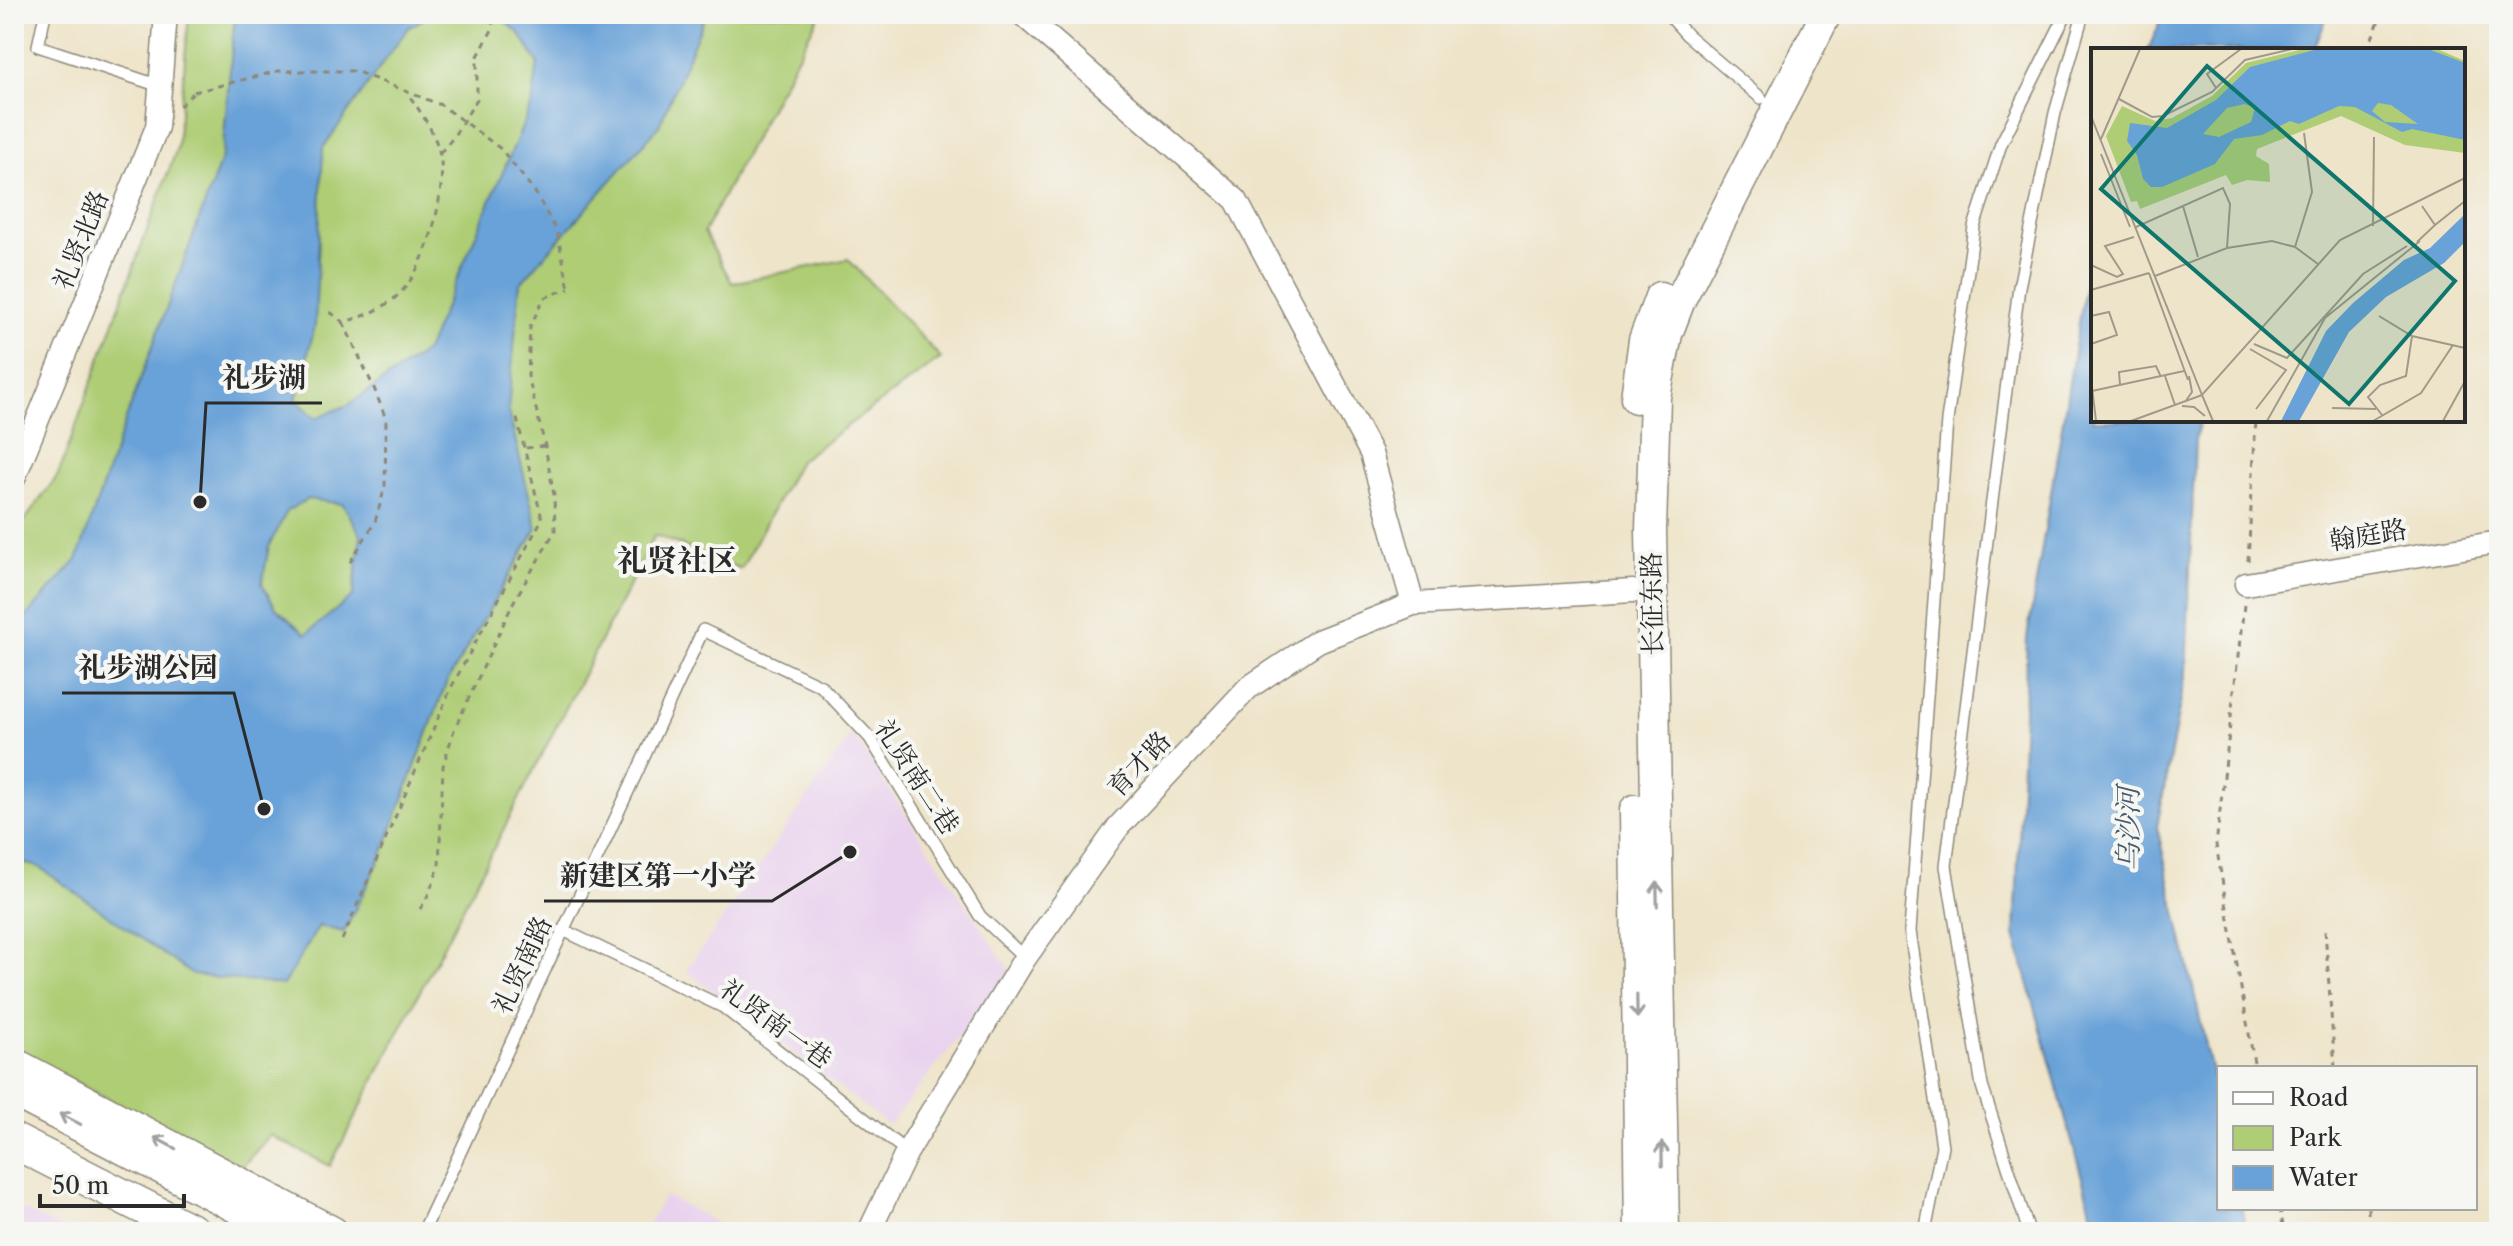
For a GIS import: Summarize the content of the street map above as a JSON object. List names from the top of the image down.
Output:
{
  "streets": {
    "main road": ["长征东路"],
    "street": ["礼贤北路", "翰庭路", "育才路"],
    "lane": ["礼贤南二巷", "礼贤南路", "礼贤南一巷"]
  },
  "crossings": [
    ["长征东路", "育才路"],
    ["育才路", "礼贤南二巷"],
    ["育才路", "礼贤南一巷"],
    ["礼贤南二巷", "礼贤南路"],
    ["礼贤南路", "礼贤南一巷"]
  ],
  "districts": ["礼贤社区"],
  "water": ["乌沙河"],
  "places": ["礼步湖", "礼步湖公园", "新建区第一小学"],
  "legend": ["Road", "Park", "Water"],
  "scale_bar": "50 m"
}
